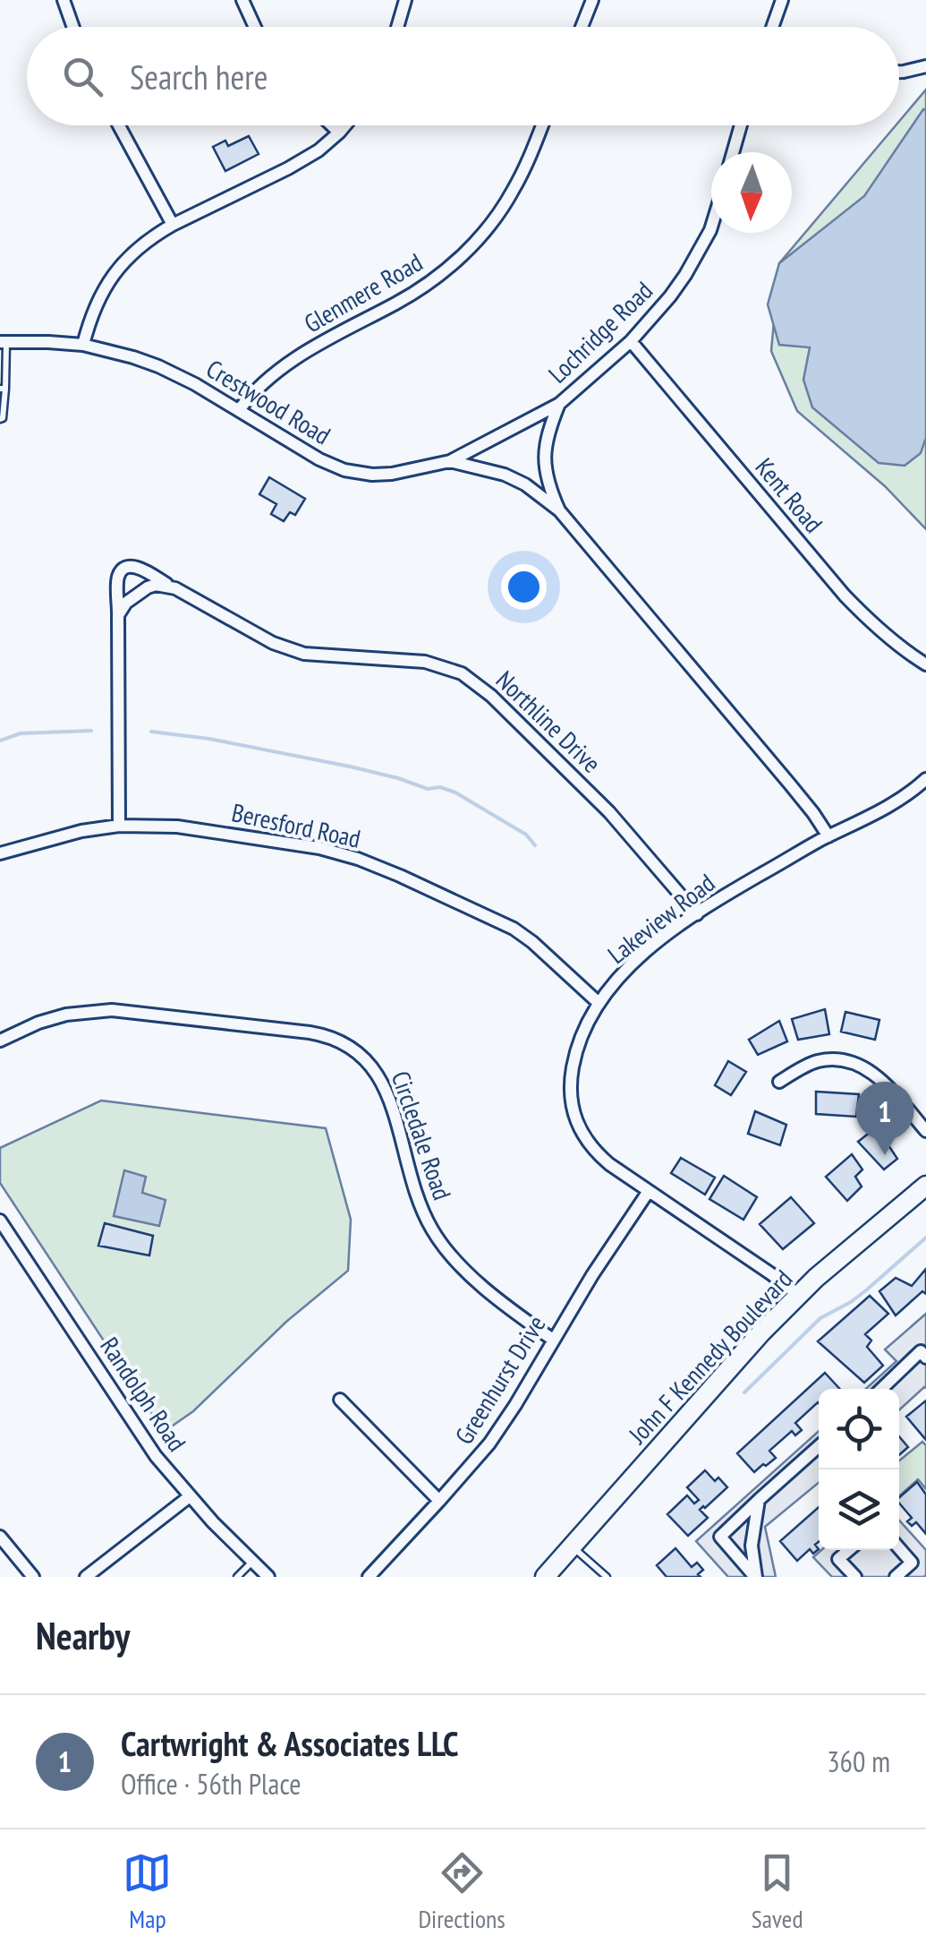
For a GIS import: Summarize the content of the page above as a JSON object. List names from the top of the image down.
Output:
{
  "streets": {
    "main road": ["John F Kennedy Boulevard"],
    "street": [
      "Glenmere Road",
      "Lochridge Road",
      "Crestwood Road",
      "Kent Road",
      "Northline Drive",
      "Beresford Road",
      "Lakeview Road",
      "Circledale Road",
      "Greenhurst Drive",
      "Randolph Road"
    ]
  },
  "crossings": [
    ["Glenmere Road", "Crestwood Road"],
    ["Lochridge Road", "Crestwood Road"],
    ["Lochridge Road", "Kent Road"],
    ["Crestwood Road", "Lakeview Road"],
    ["Northline Drive", "Beresford Road"],
    ["Northline Drive", "Lakeview Road"],
    ["Beresford Road", "Lakeview Road"],
    ["Lakeview Road", "John F Kennedy Boulevard"],
    ["Lakeview Road", "Greenhurst Drive"],
    ["Circledale Road", "Greenhurst Drive"]
  ],
  "north": "bottom",
  "page": {
    "search": "Search here",
    "pins": "1",
    "heading": "Nearby",
    "list": [
      {
        "mark": "1",
        "name": "Cartwright & Associates LLC",
        "note": "Office · 56th Place",
        "value": "360 m"
      }
    ],
    "nav": ["Map", "Directions", "Saved"]
  }
}
